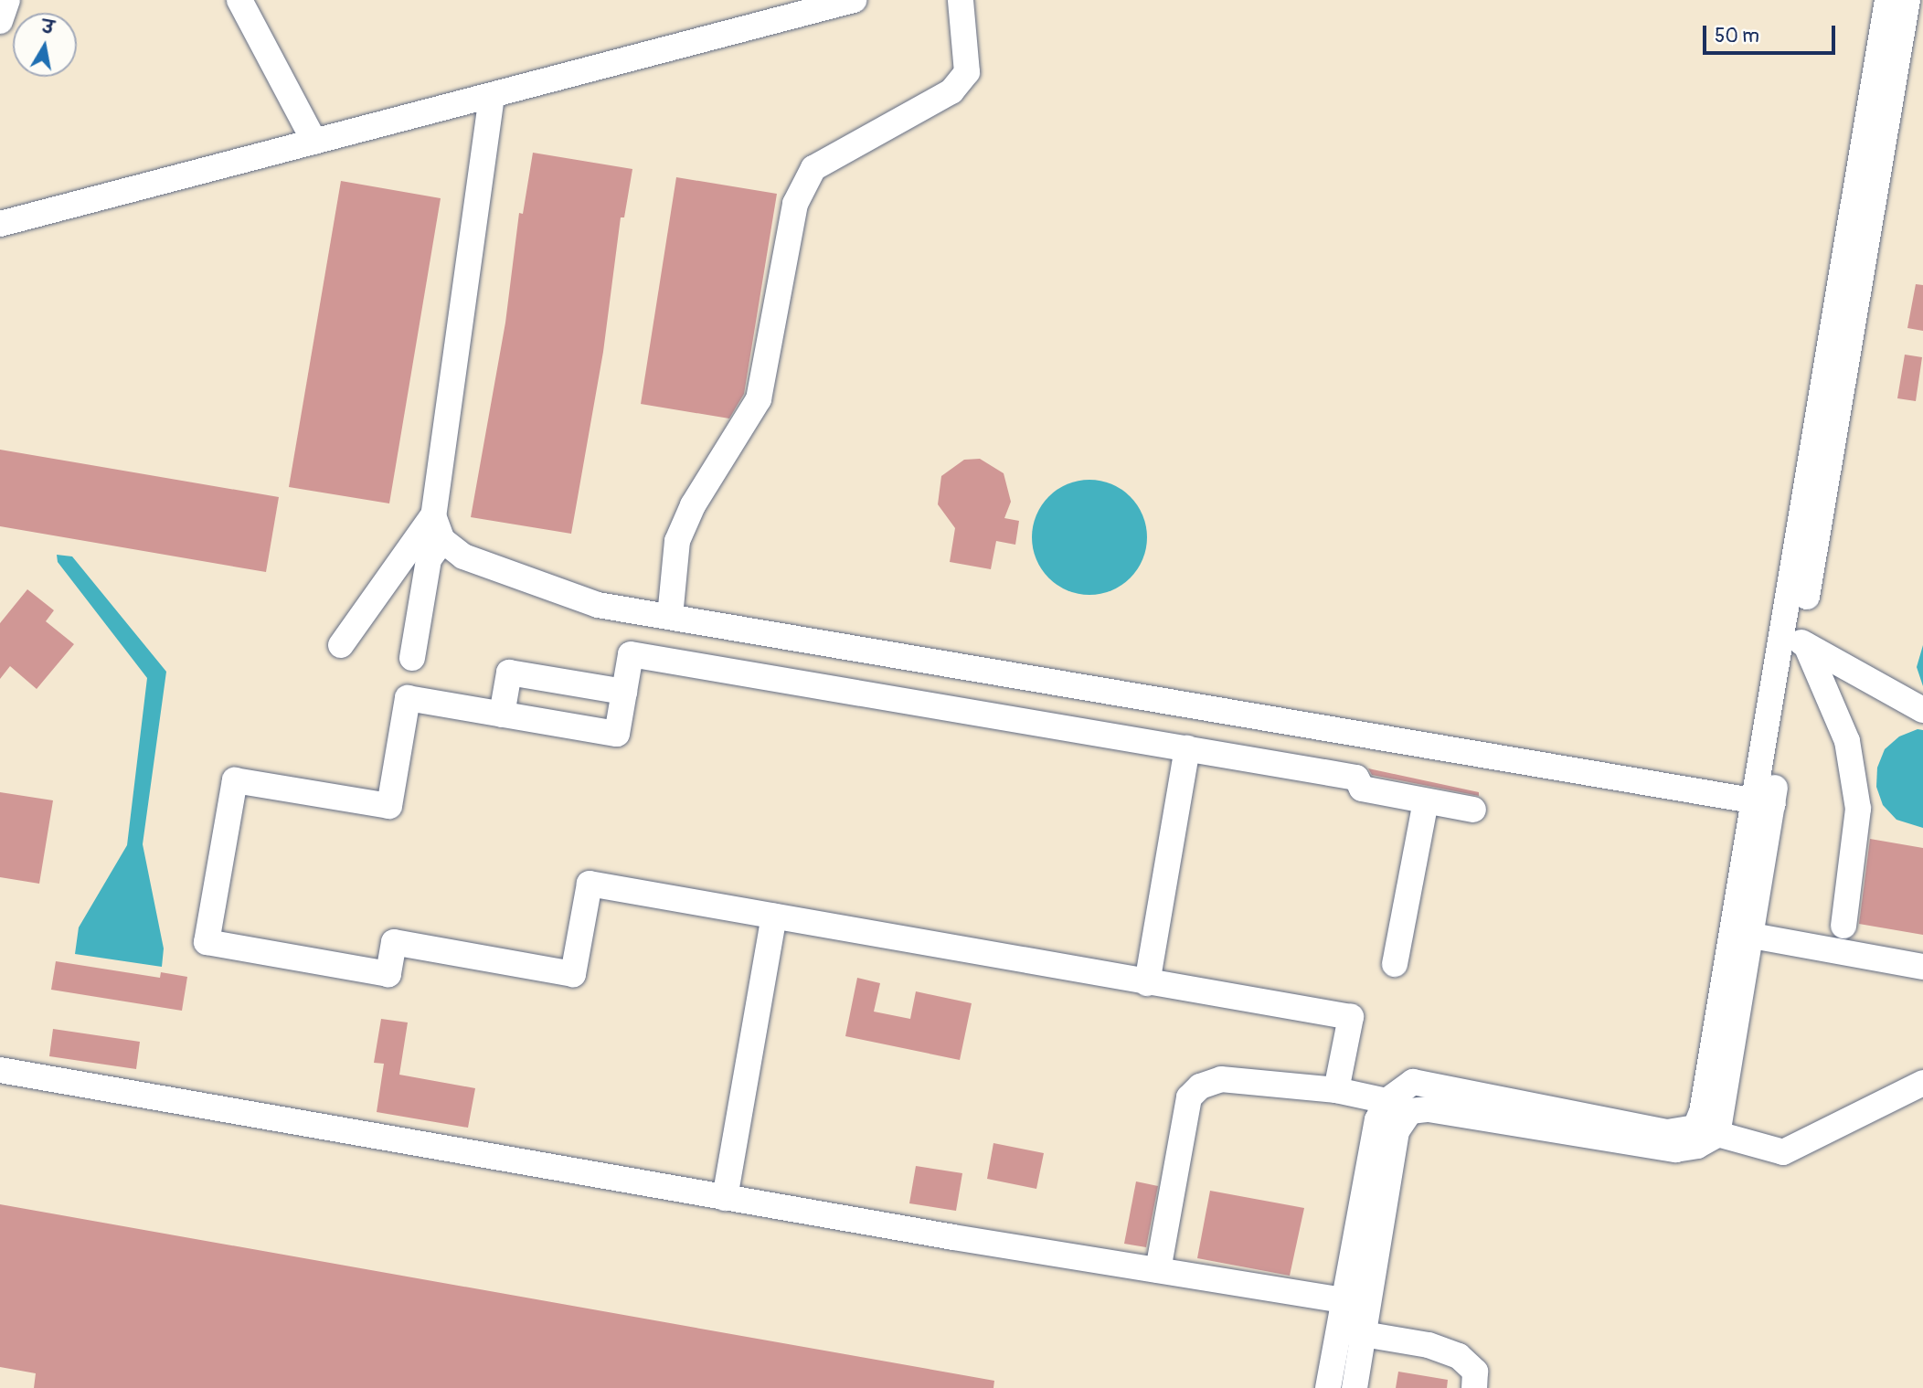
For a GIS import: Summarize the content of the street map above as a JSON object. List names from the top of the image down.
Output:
{
  "scale_bar": "50 m",
  "north": "top"
}
